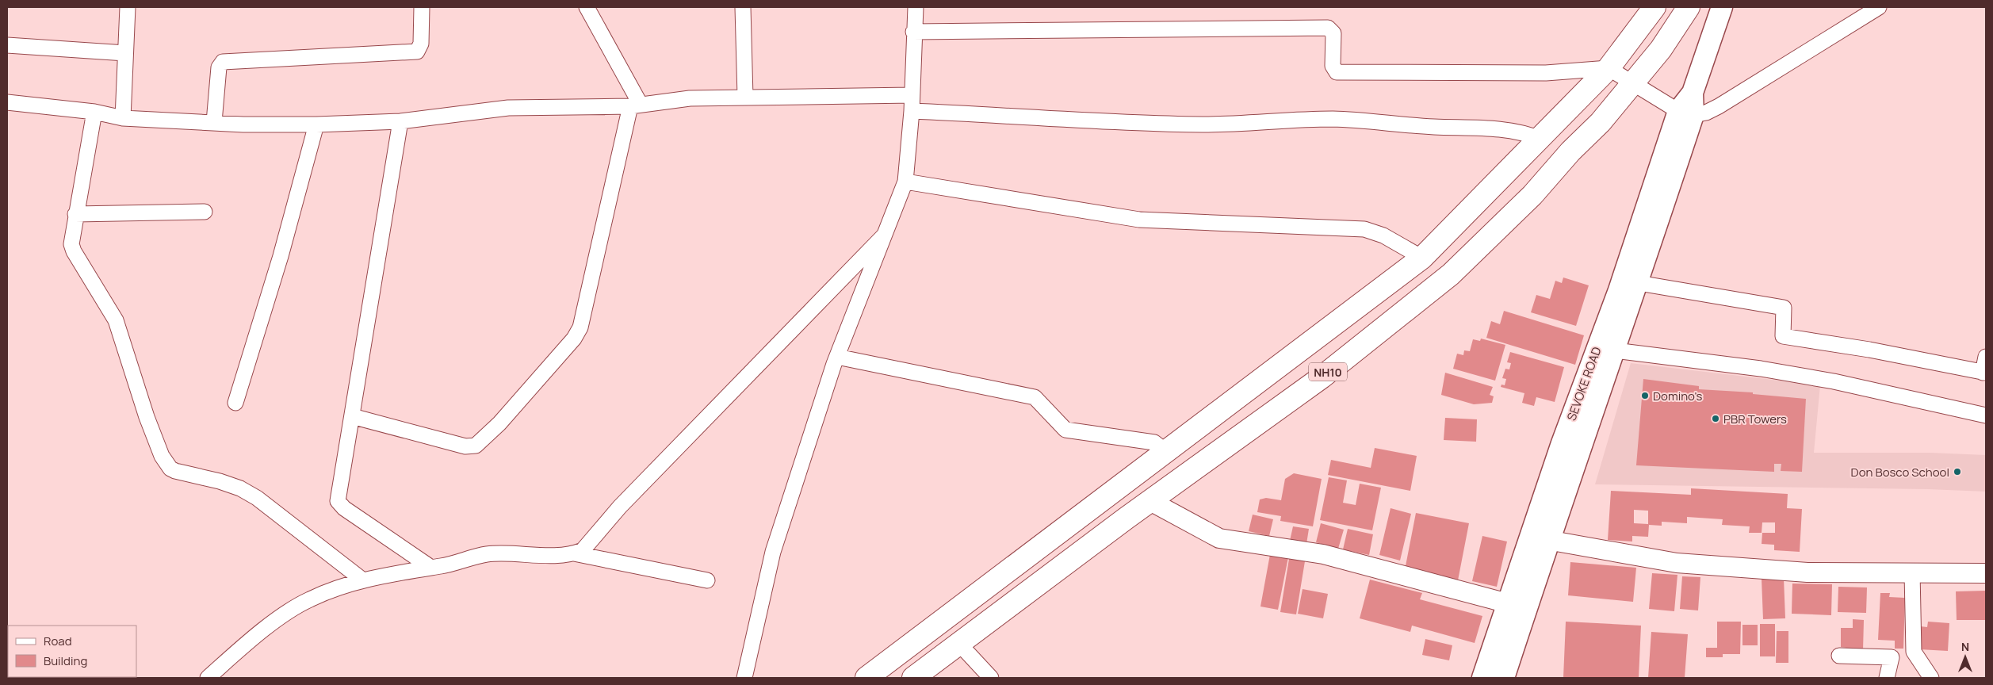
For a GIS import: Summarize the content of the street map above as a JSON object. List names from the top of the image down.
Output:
{
  "streets": {
    "highway": ["NH10"],
    "main road": ["SEVOKE ROAD"]
  },
  "places": ["Domino's", "PBR Towers", "Don Bosco School"],
  "legend": ["Road", "Building"],
  "north": "top"
}
